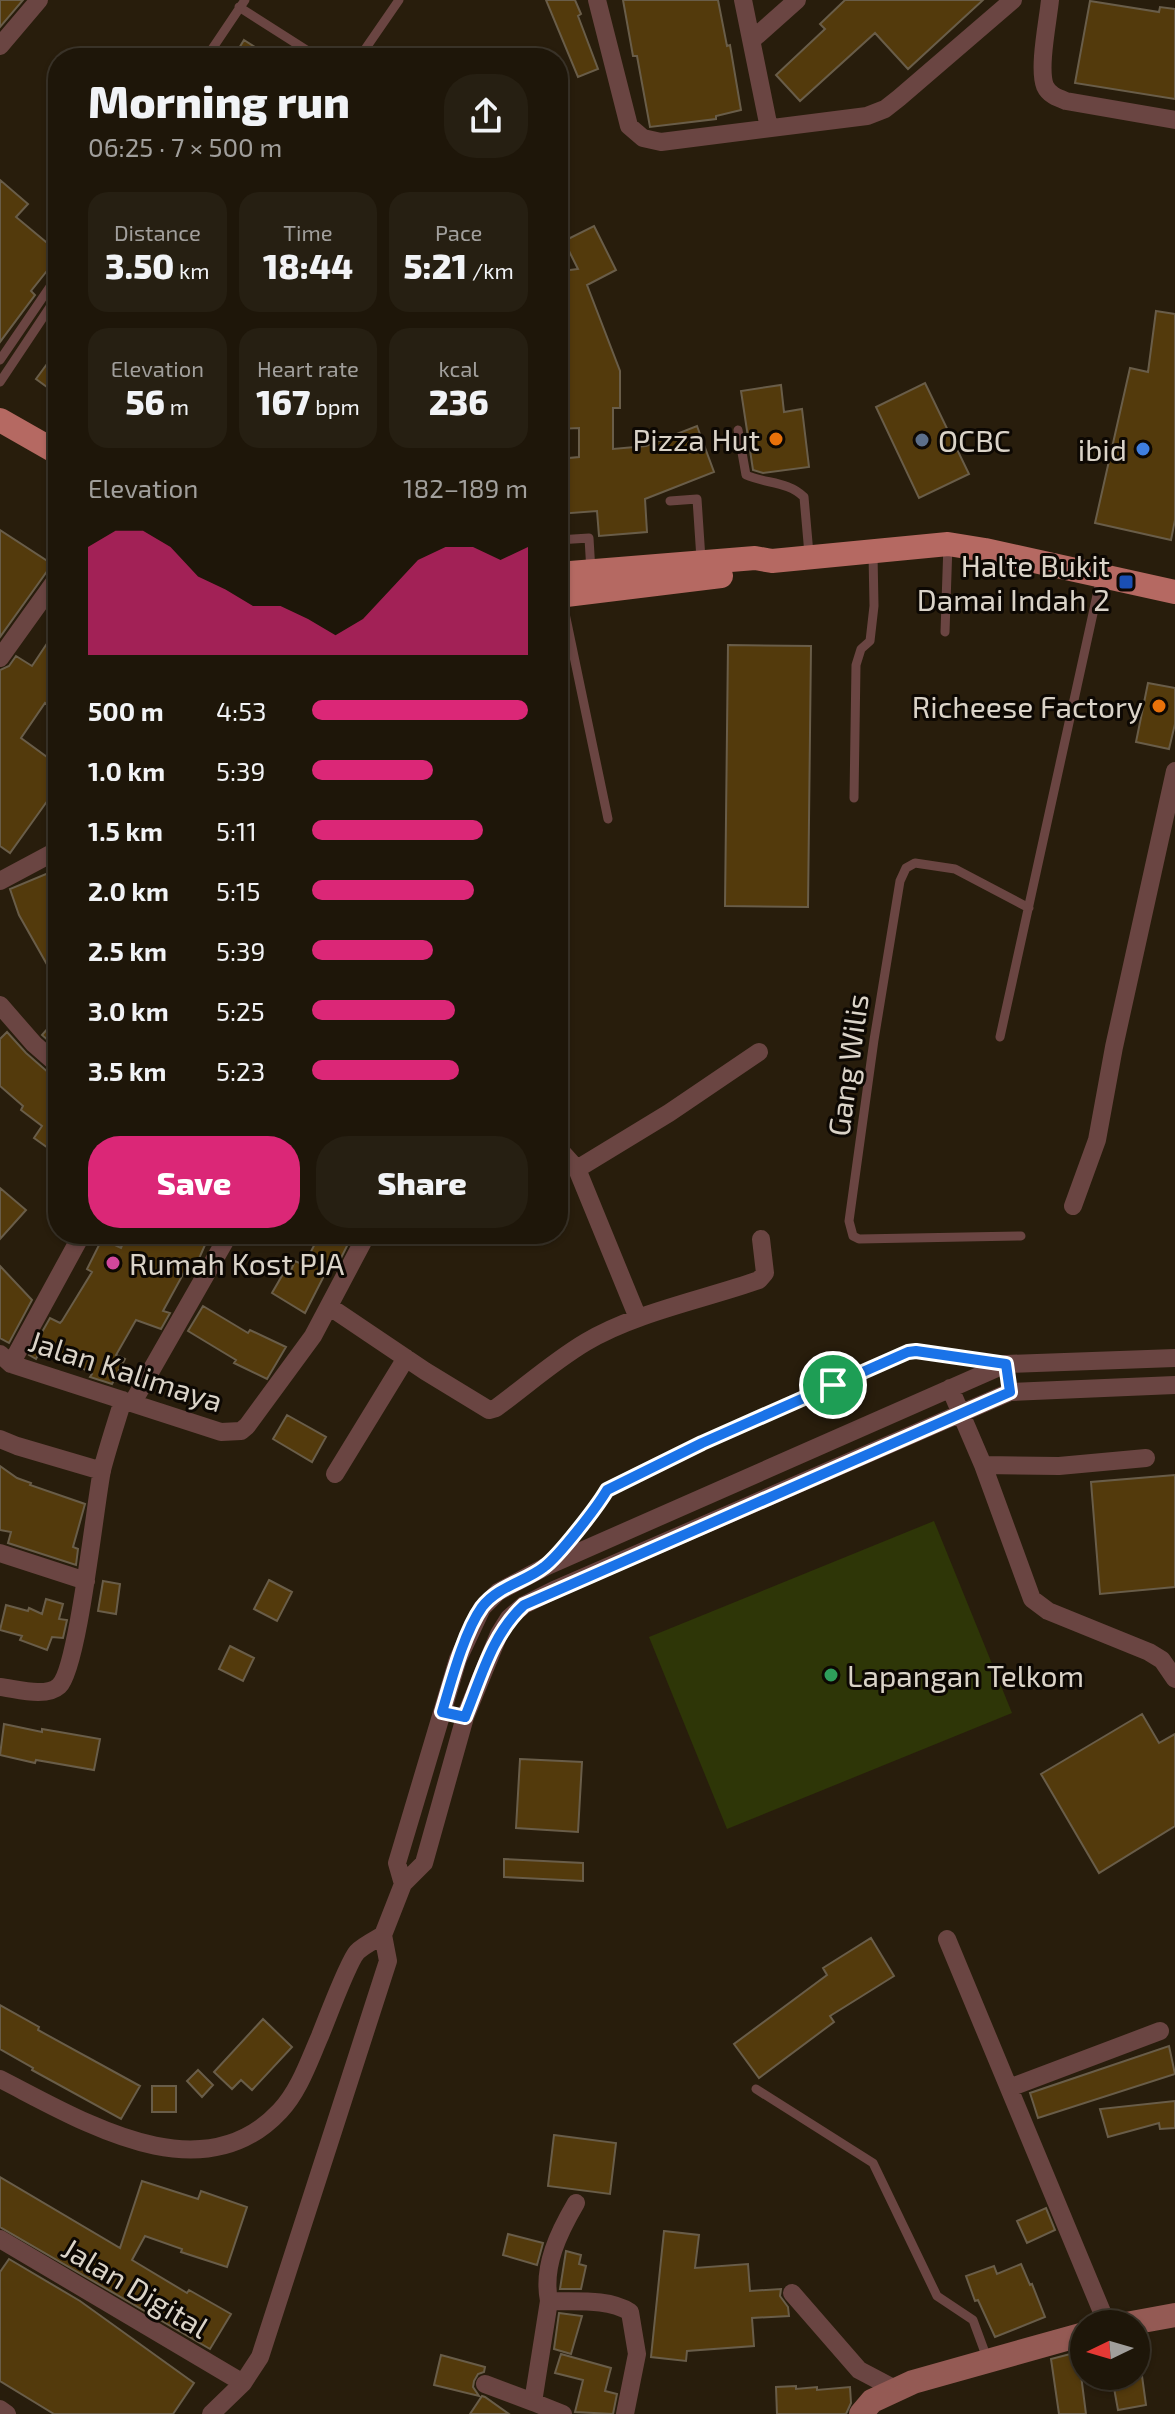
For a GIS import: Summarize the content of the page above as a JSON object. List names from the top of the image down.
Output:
{
  "streets": {
    "street": ["Jalan Kalimaya", "Jalan Digital"],
    "lane": ["Gang Wilis"]
  },
  "places": {
    "other": [
      "Pizza Hut",
      "OCBC",
      "ibid",
      "Richeese Factory",
      "Rumah Kost PJA",
      "Lapangan Telkom"
    ],
    "transit": ["Halte Bukit Damai Indah 2"]
  },
  "north": "left",
  "page": {
    "heading": ["Morning run", "06:25 · 7 × 500 m"],
    "stats": [
      ["Distance", "3.50 km"],
      ["Time", "18:44"],
      ["Pace", "5:21 /km"],
      ["Elevation", "56 m"],
      ["Heart rate", "167 bpm"],
      ["kcal", "236"]
    ],
    "chart": ["Elevation", "182–189 m"],
    "list": [
      {
        "name": "500 m",
        "note": "4:53"
      },
      {
        "name": "1.0 km",
        "note": "5:39"
      },
      {
        "name": "1.5 km",
        "note": "5:11"
      },
      {
        "name": "2.0 km",
        "note": "5:15"
      },
      {
        "name": "2.5 km",
        "note": "5:39"
      },
      {
        "name": "3.0 km",
        "note": "5:25"
      },
      {
        "name": "3.5 km",
        "note": "5:23"
      }
    ],
    "buttons": ["Save", "Share"]
  }
}
